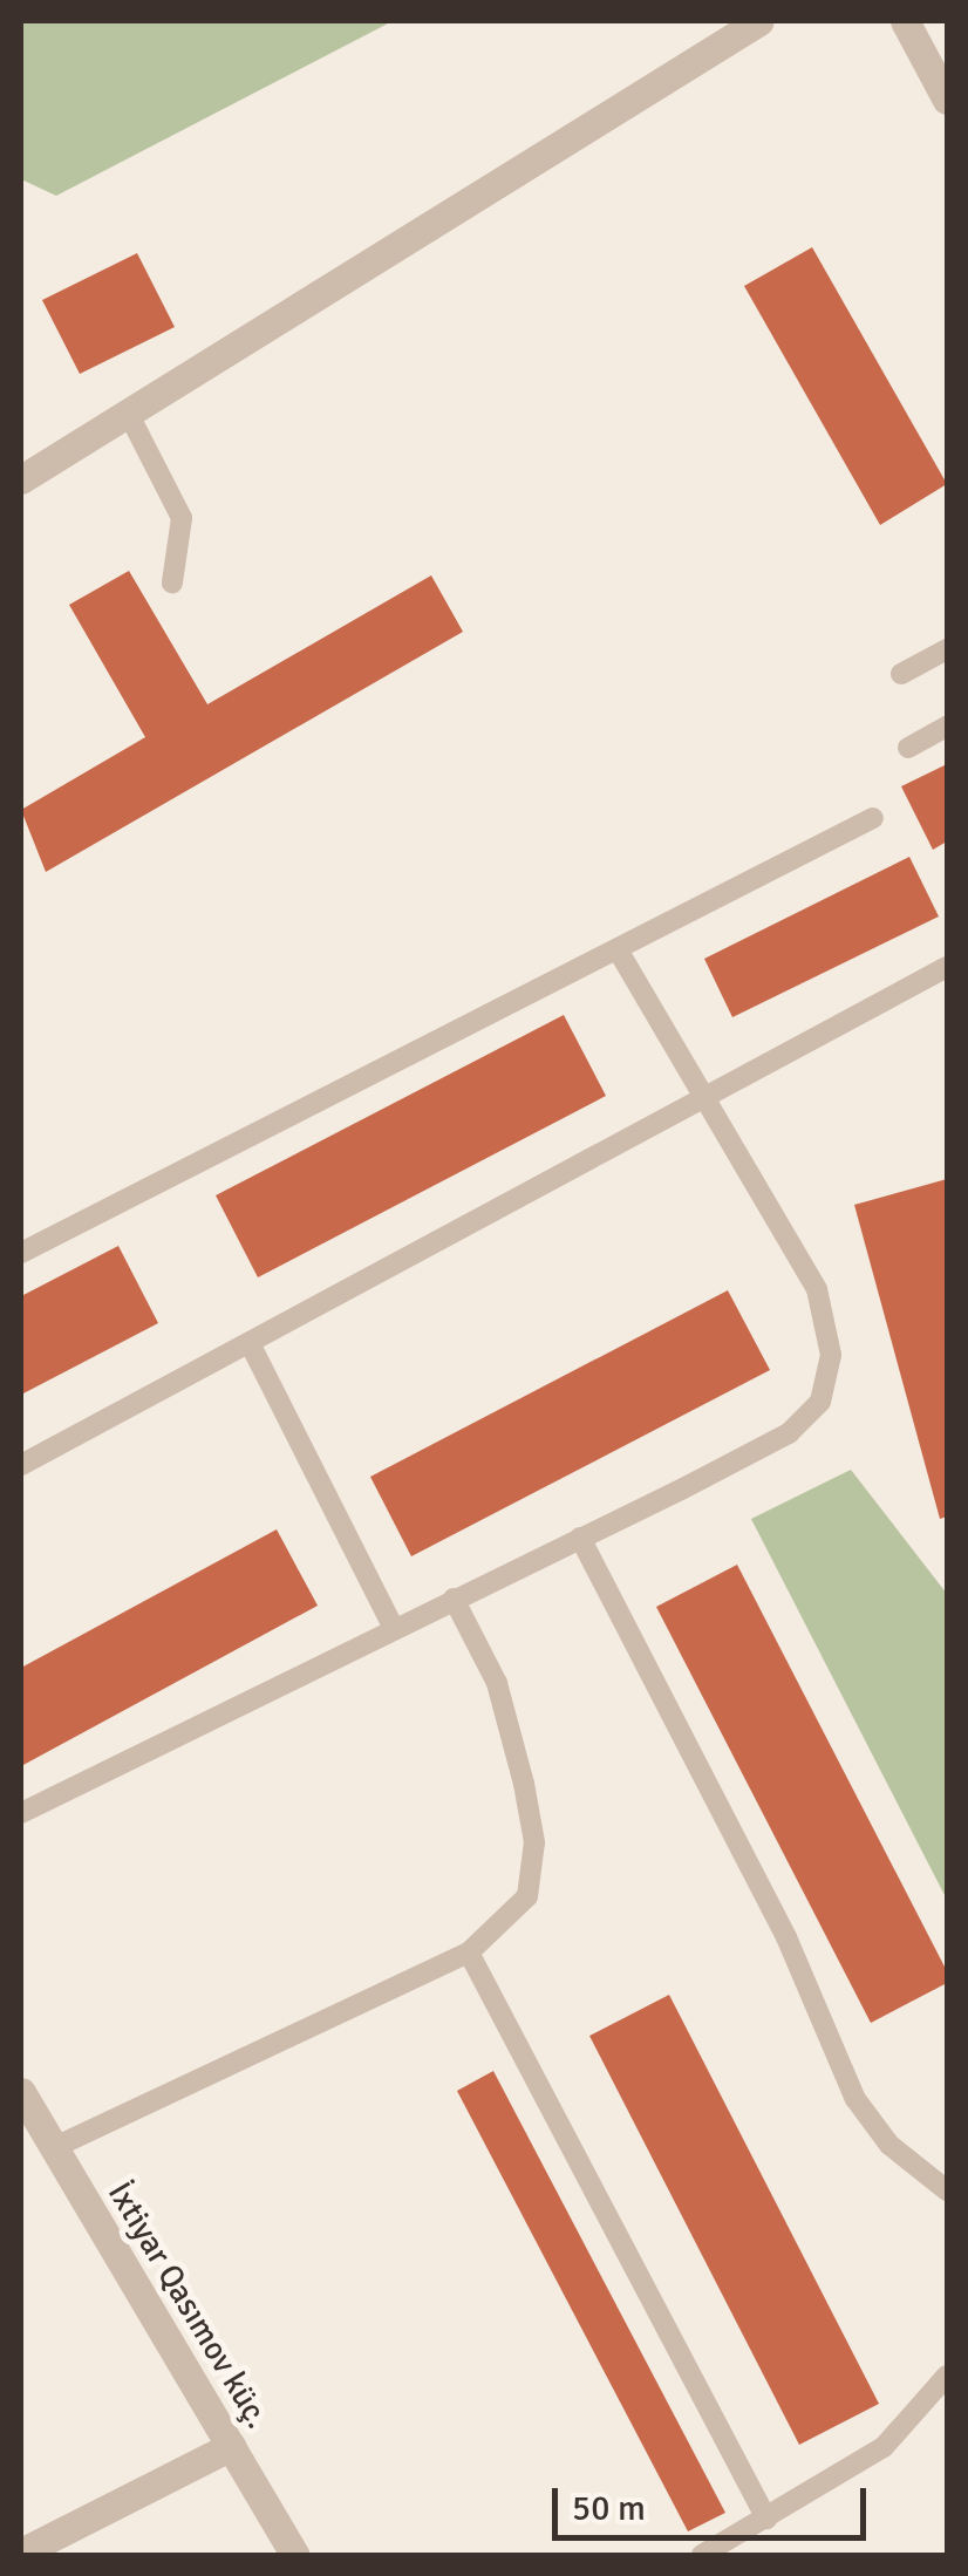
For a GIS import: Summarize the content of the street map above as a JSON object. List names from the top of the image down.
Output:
{
  "streets": {
    "street": ["İxtiyar Qasımov küç."]
  },
  "scale_bar": "50 m"
}
